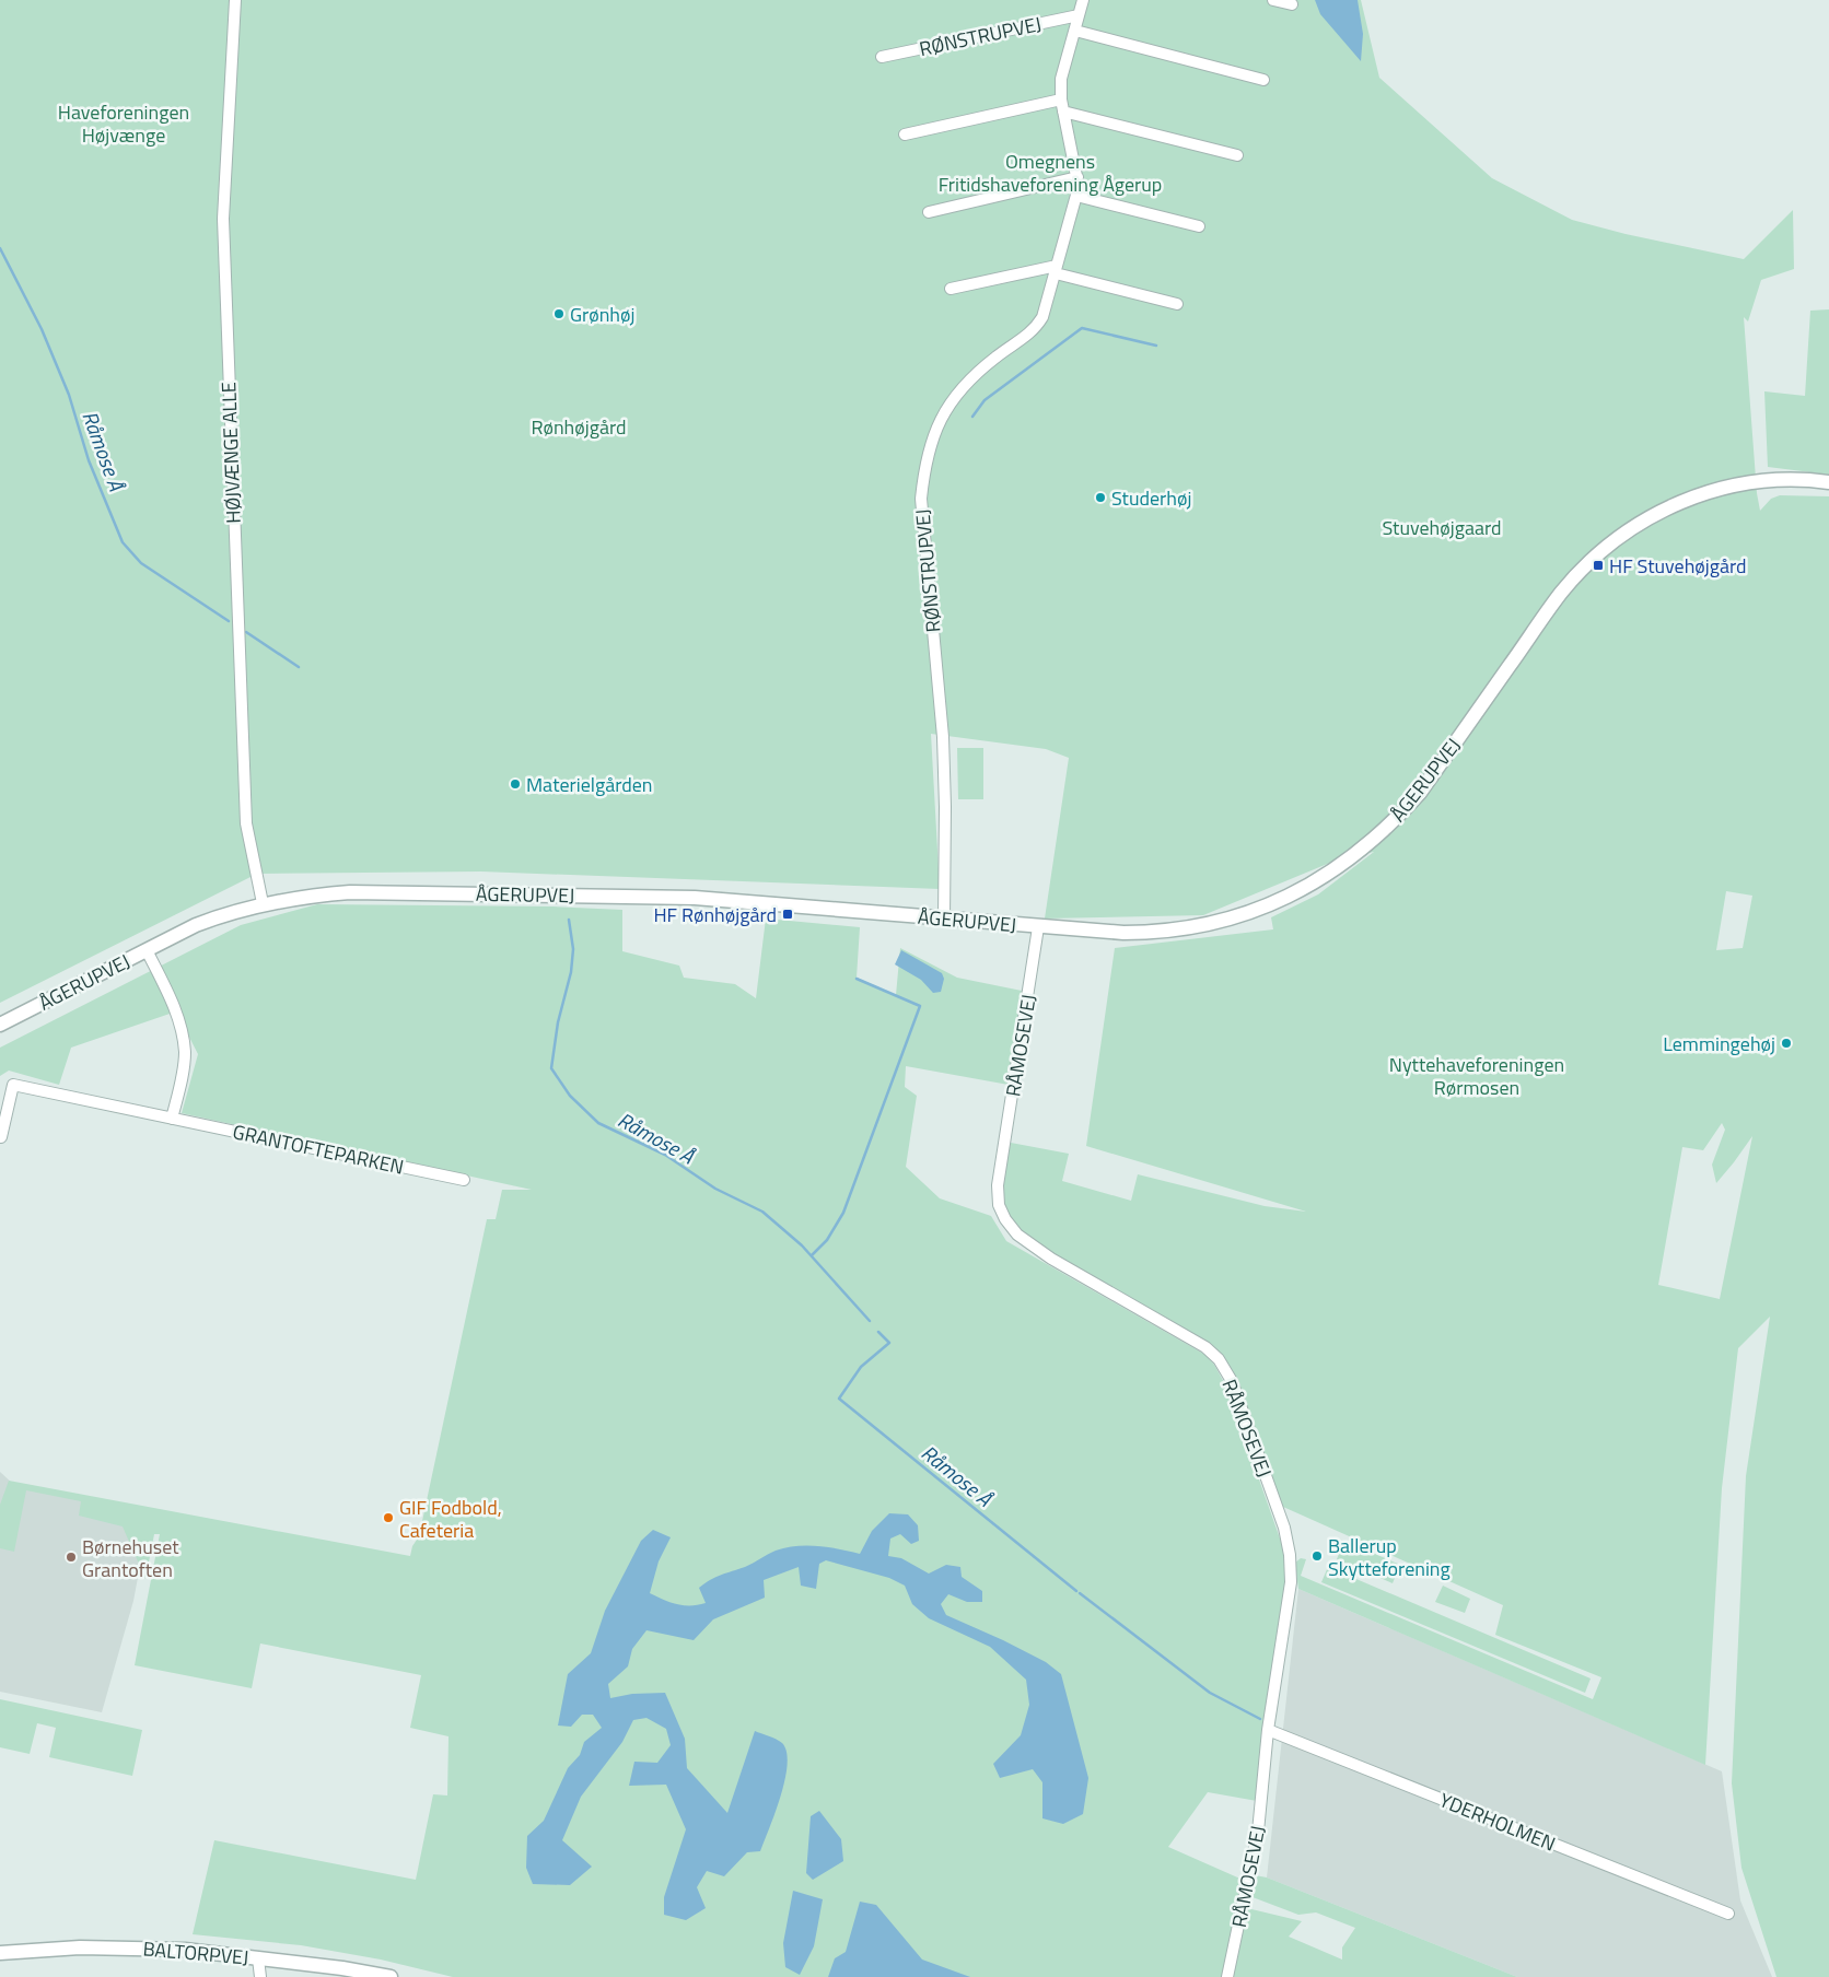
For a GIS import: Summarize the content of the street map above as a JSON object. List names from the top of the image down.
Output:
{
  "streets": {
    "street": [
      "RØNSTRUPVEJ",
      "HØJVÆNGE ALLE",
      "ÅGERUPVEJ",
      "RÅMOSEVEJ",
      "GRANTOFTEPARKEN",
      "YDERHOLMEN",
      "BALTORPVEJ"
    ]
  },
  "crossings": [
    ["RØNSTRUPVEJ", "ÅGERUPVEJ"],
    ["HØJVÆNGE ALLE", "ÅGERUPVEJ"],
    ["ÅGERUPVEJ", "RÅMOSEVEJ"],
    ["RÅMOSEVEJ", "YDERHOLMEN"]
  ],
  "water": ["Råmose Å"],
  "parks": [
    "Haveforeningen Højvænge",
    "Omegnens Fritidshaveforening Ågerup",
    "Rønhøjgård",
    "Stuvehøjgaard",
    "Nyttehaveforeningen Rørmosen"
  ],
  "places": {
    "other": [
      "Grønhøj",
      "Studerhøj",
      "Materielgården",
      "Lemmingehøj",
      "GIF Fodbold, Cafeteria",
      "Ballerup Skytteforening",
      "Børnehuset Grantoften"
    ],
    "transit": ["HF Stuvehøjgård", "HF Rønhøjgård"]
  }
}
